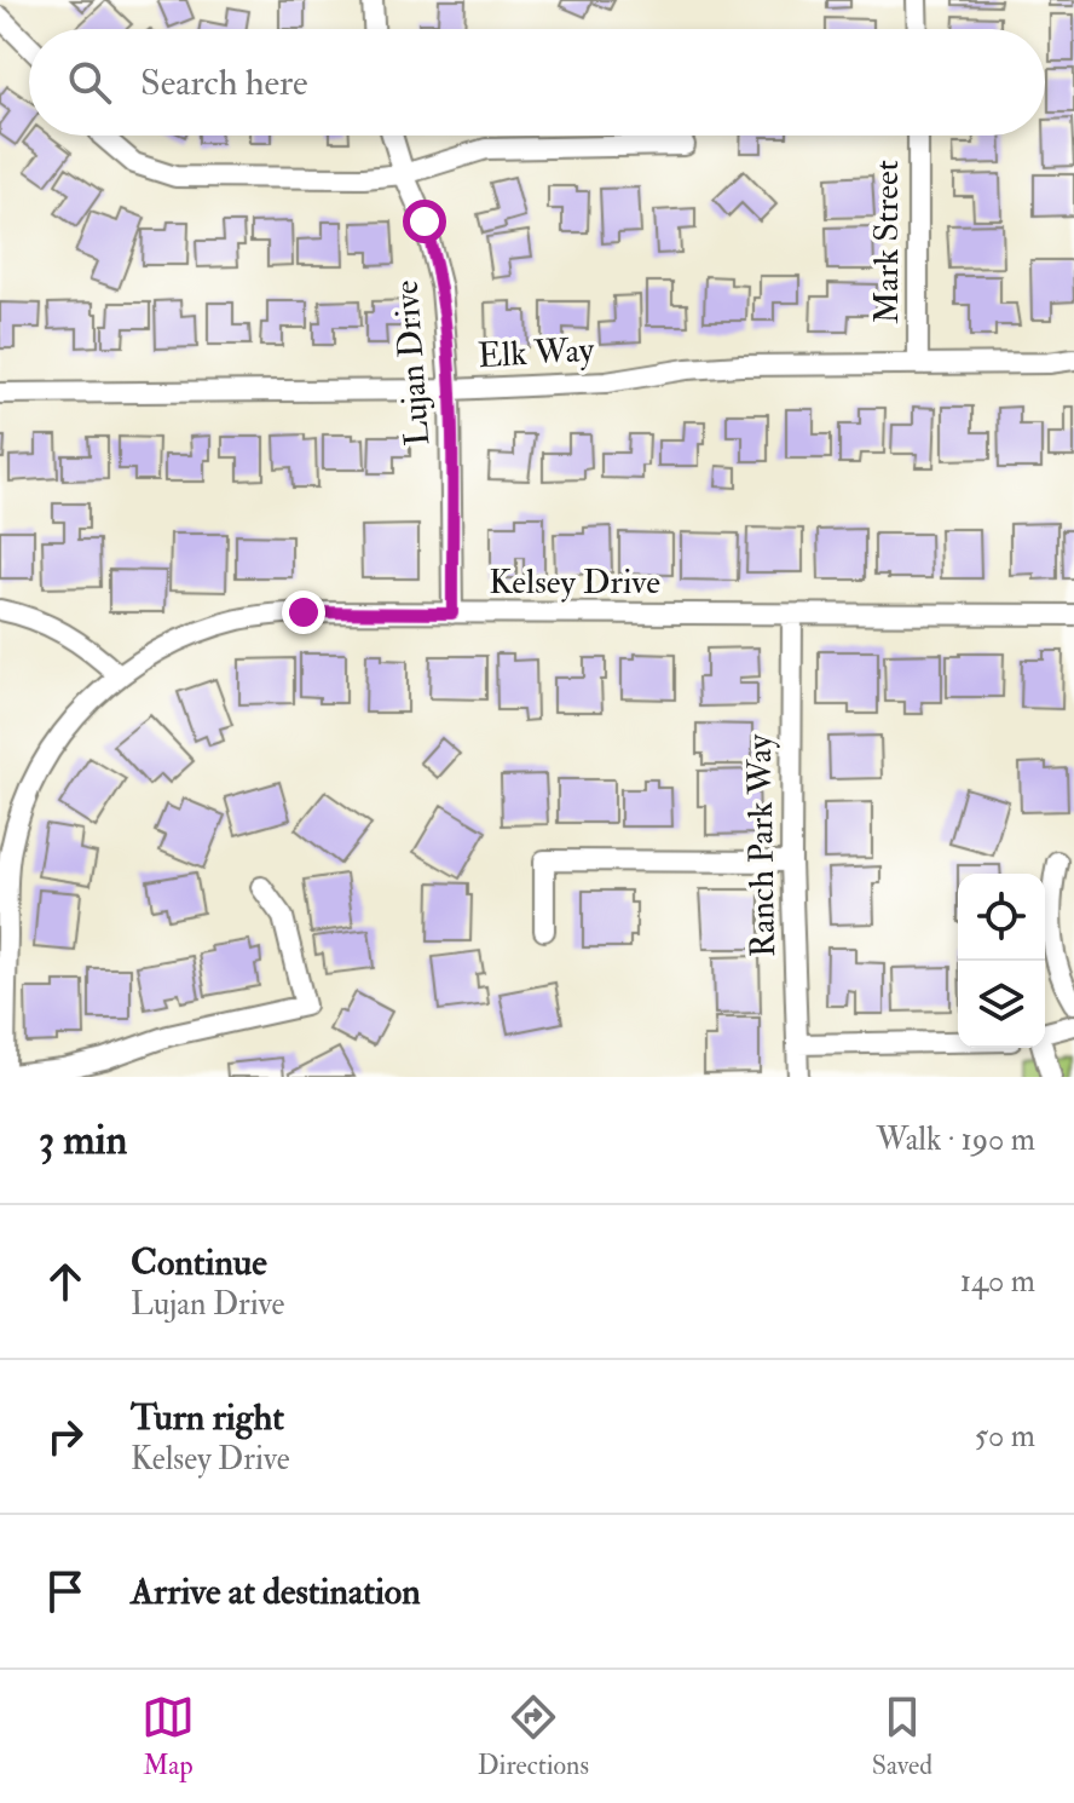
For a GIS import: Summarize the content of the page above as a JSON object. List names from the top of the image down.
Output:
{
  "streets": {
    "street": [
      "Mark Street",
      "Elk Way",
      "Lujan Drive",
      "Kelsey Drive",
      "Ranch Park Way"
    ]
  },
  "crossings": [
    ["Mark Street", "Elk Way"],
    ["Elk Way", "Lujan Drive"],
    ["Lujan Drive", "Kelsey Drive"],
    ["Kelsey Drive", "Ranch Park Way"]
  ],
  "page": {
    "search": "Search here",
    "heading": ["3 min", "Walk · 190 m"],
    "list": [
      ["Continue", "Lujan Drive", "140 m"],
      ["Turn right", "Kelsey Drive", "50 m"],
      "Arrive at destination"
    ],
    "nav": ["Map", "Directions", "Saved"]
  }
}
